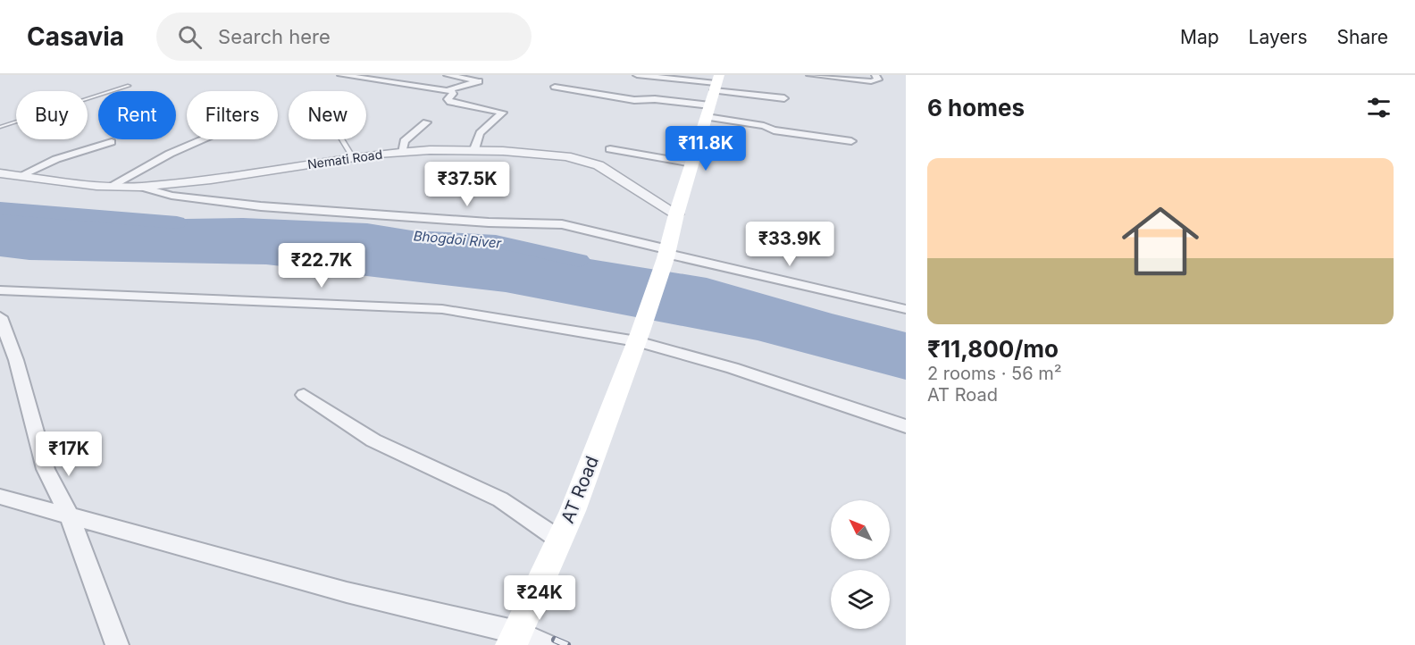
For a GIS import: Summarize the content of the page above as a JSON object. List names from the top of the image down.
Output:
{
  "streets": {
    "main road": ["AT Road"],
    "street": ["Nemati Road"]
  },
  "water": ["Bhogdoi River"],
  "north": "top left",
  "page": {
    "header": "Casavia",
    "search": "Search here",
    "nav": ["Map", "Layers", "Share"],
    "heading": "6 homes",
    "chip": [
      "Buy",
      "Rent",
      "Filters",
      "New"
    ],
    "price": [
      "₹11.8K",
      "₹37.5K",
      "₹33.9K",
      "₹22.7K",
      "₹17K",
      "₹24K"
    ],
    "list": [
      {
        "name": "₹11,800/mo",
        "note": "2 rooms · 56 m² · AT Road"
      }
    ]
  }
}
